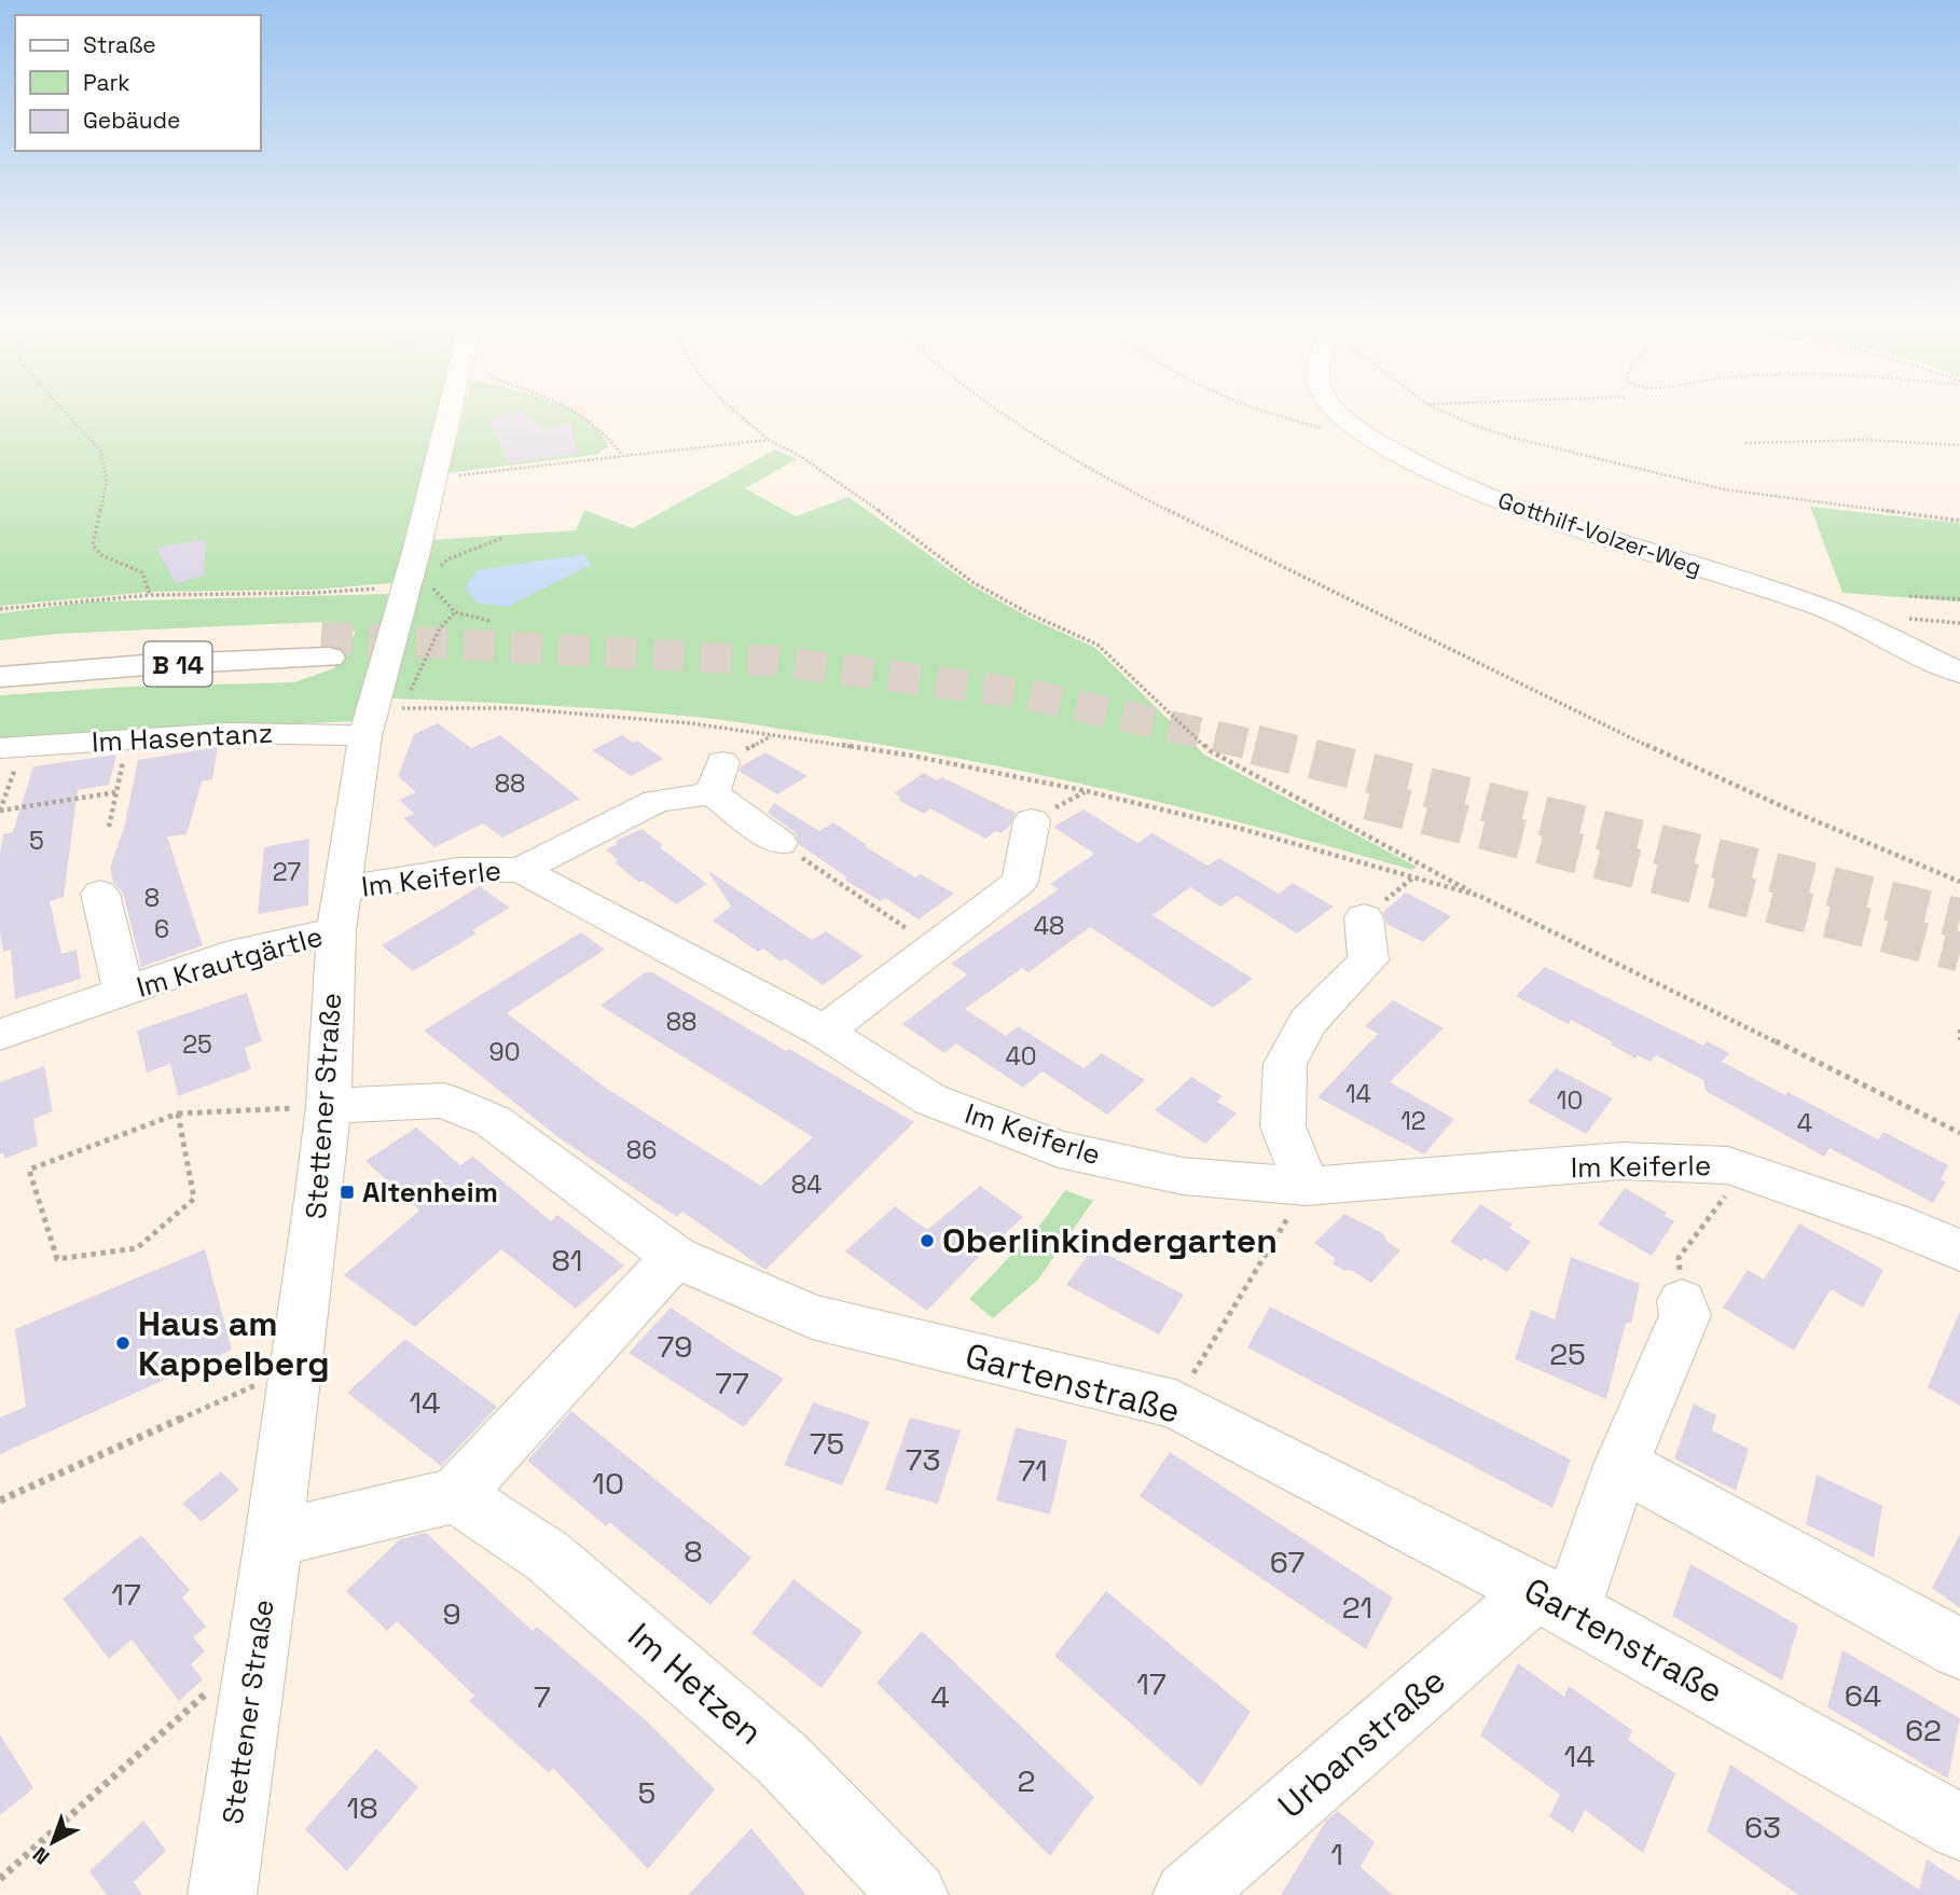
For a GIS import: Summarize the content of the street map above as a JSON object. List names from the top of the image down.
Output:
{
  "streets": {
    "highway": ["B 14"],
    "street": [
      "Gotthilf-Volzer-Weg",
      "Im Hasentanz",
      "Im Keiferle",
      "Im Krautgärtle",
      "Stettener Straße",
      "Gartenstraße",
      "Im Hetzen",
      "Urbanstraße"
    ]
  },
  "crossings": [
    ["Im Hasentanz", "Stettener Straße"],
    ["Im Keiferle", "Im Krautgärtle"],
    ["Im Keiferle", "Stettener Straße"],
    ["Im Krautgärtle", "Stettener Straße"],
    ["Stettener Straße", "Gartenstraße"],
    ["Gartenstraße", "Urbanstraße"]
  ],
  "places": {
    "transit": ["Altenheim"],
    "other": ["Oberlinkindergarten", "Haus am Kappelberg"]
  },
  "house_numbers": [
    "88",
    "5",
    "27",
    "8",
    "48",
    "6",
    "88",
    "25",
    "90",
    "40",
    "14",
    "10",
    "12",
    "4",
    "86",
    "84",
    "81",
    "79",
    "25",
    "77",
    "14",
    "75",
    "73",
    "71",
    "10",
    "8",
    "67",
    "17",
    "21",
    "9",
    "17",
    "64",
    "7",
    "4",
    "62",
    "14",
    "2",
    "5",
    "18",
    "63",
    "1"
  ],
  "legend": ["Straße", "Park", "Gebäude"],
  "north": "bottom left"
}
